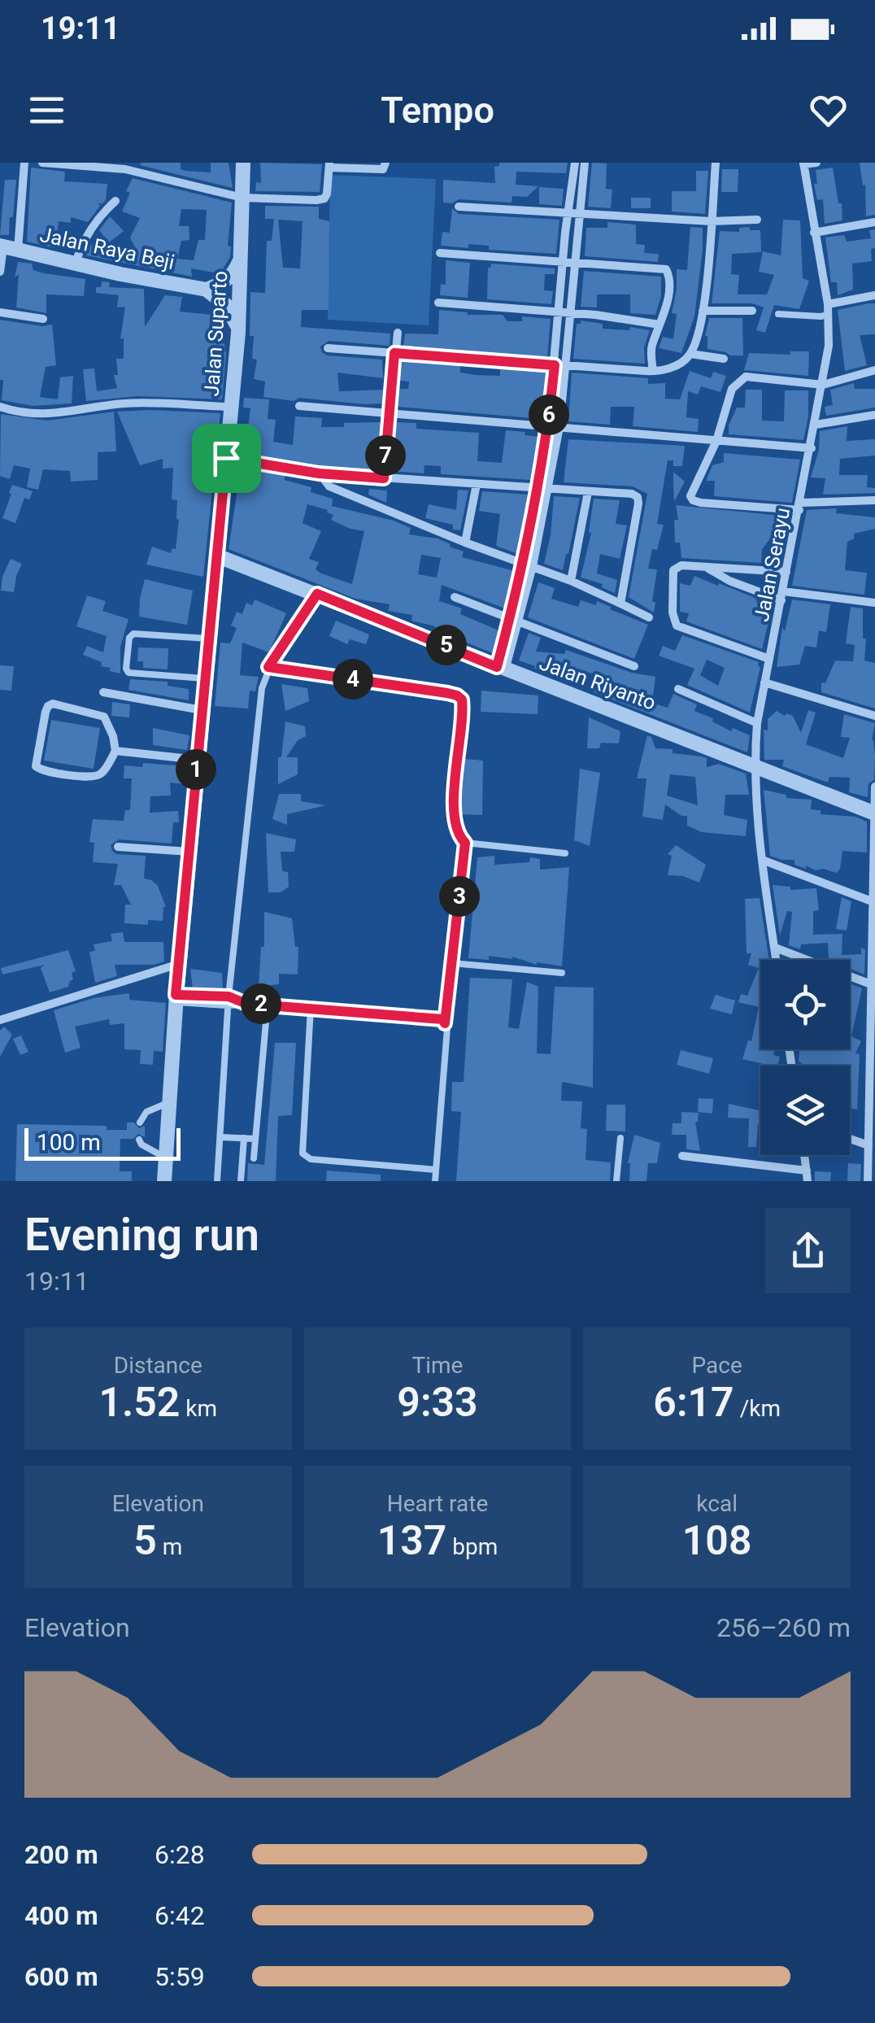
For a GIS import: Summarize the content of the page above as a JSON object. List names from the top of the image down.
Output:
{
  "streets": {
    "street": [
      "Jalan Raya Beji",
      "Jalan Suparto",
      "Jalan Serayu",
      "Jalan Riyanto"
    ]
  },
  "crossings": [
    ["Jalan Suparto", "Jalan Riyanto"],
    ["Jalan Serayu", "Jalan Riyanto"]
  ],
  "scale_bar": "100 m",
  "page": {
    "status": "19:11",
    "header": "Tempo",
    "pins": [
      "6",
      "7",
      "5",
      "4",
      "1",
      "3",
      "2"
    ],
    "scale": "100 m",
    "heading": ["Evening run", "19:11"],
    "stats": [
      ["Distance", "1.52 km"],
      ["Time", "9:33"],
      ["Pace", "6:17 /km"],
      ["Elevation", "5 m"],
      ["Heart rate", "137 bpm"],
      ["kcal", "108"]
    ],
    "chart": ["Elevation", "256–260 m"],
    "list": [
      {
        "name": "200 m",
        "note": "6:28"
      },
      {
        "name": "400 m",
        "note": "6:42"
      },
      {
        "name": "600 m",
        "note": "5:59"
      }
    ]
  }
}
